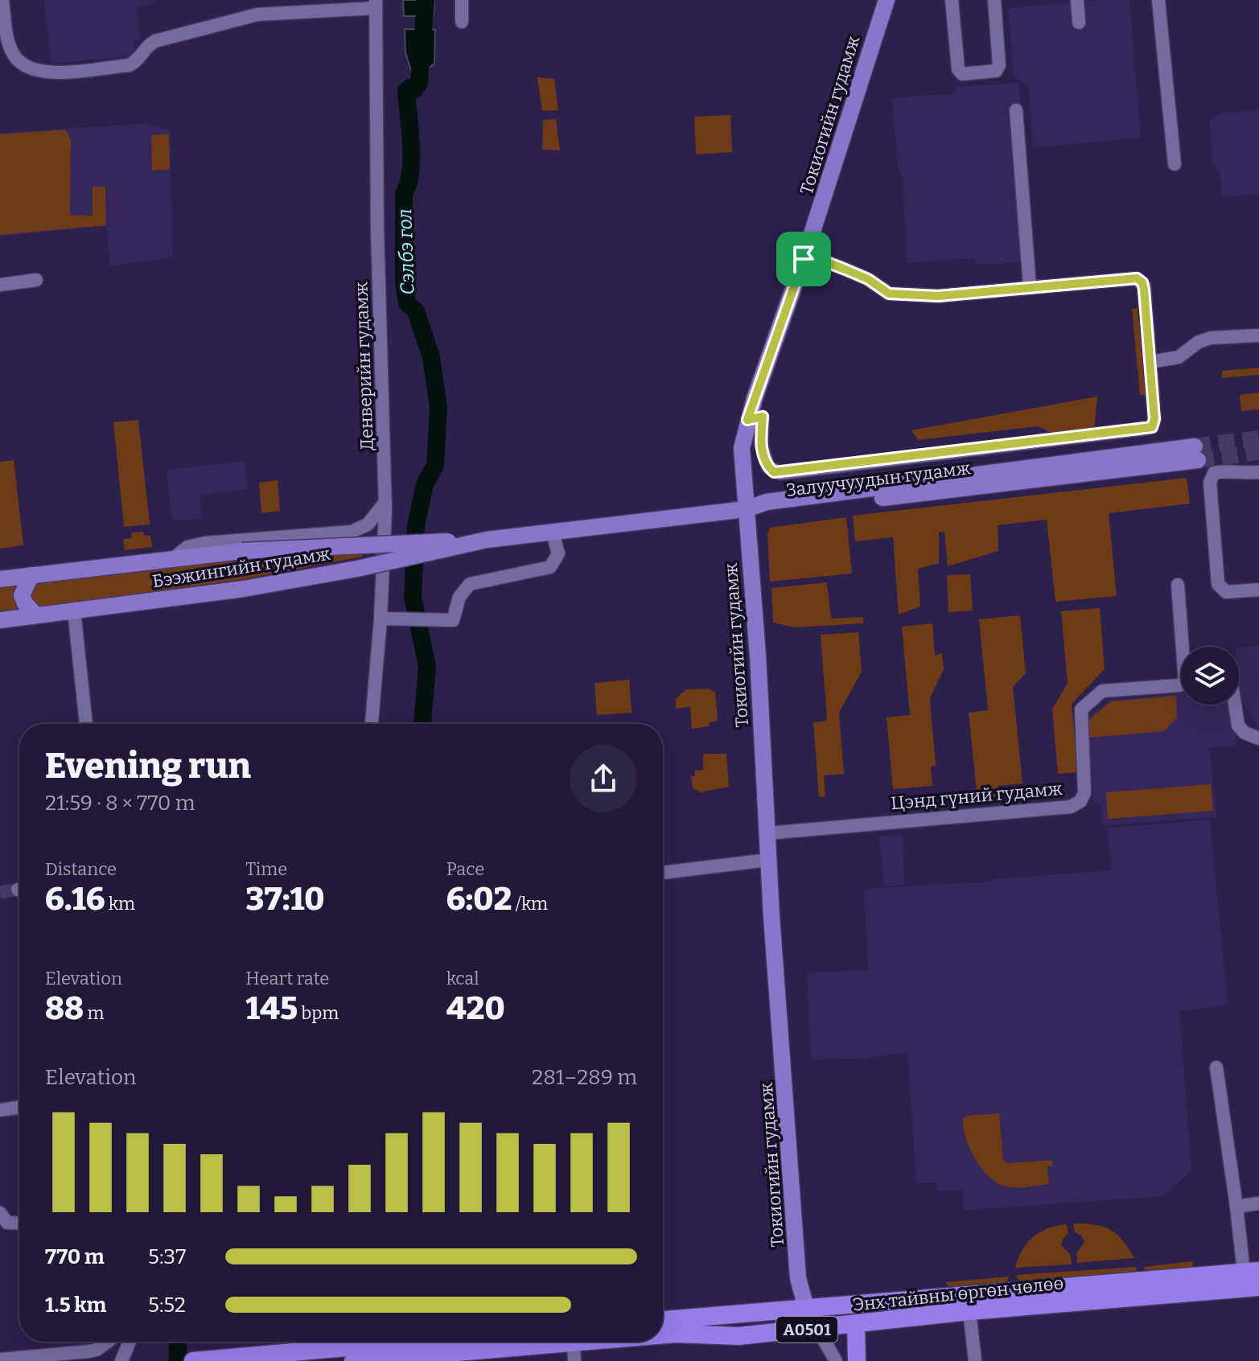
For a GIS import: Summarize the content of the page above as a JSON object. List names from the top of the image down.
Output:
{
  "streets": {
    "highway": ["Энх тайвны өргөн чөлөө", "A0501"],
    "main road": ["Токиогийн гудамж", "Залуучуудын гудамж", "Бээжингийн гудамж"],
    "street": ["Денверийн гудамж", "Цэнд гүний гудамж"]
  },
  "crossings": [
    ["Токиогийн гудамж", "Залуучуудын гудамж"],
    ["Токиогийн гудамж", "Бээжингийн гудамж"],
    ["Токиогийн гудамж", "Цэнд гүний гудамж"],
    ["Токиогийн гудамж", "Энх тайвны өргөн чөлөө"],
    ["Залуучуудын гудамж", "Бээжингийн гудамж"]
  ],
  "water": ["Сэлбэ гол"],
  "page": {
    "heading": ["Evening run", "21:59 · 8 × 770 m"],
    "stats": [
      ["Distance", "6.16 km"],
      ["Time", "37:10"],
      ["Pace", "6:02 /km"],
      ["Elevation", "88 m"],
      ["Heart rate", "145 bpm"],
      ["kcal", "420"]
    ],
    "chart": ["Elevation", "281–289 m"],
    "list": [
      {
        "name": "770 m",
        "note": "5:37"
      },
      {
        "name": "1.5 km",
        "note": "5:52"
      }
    ]
  }
}
